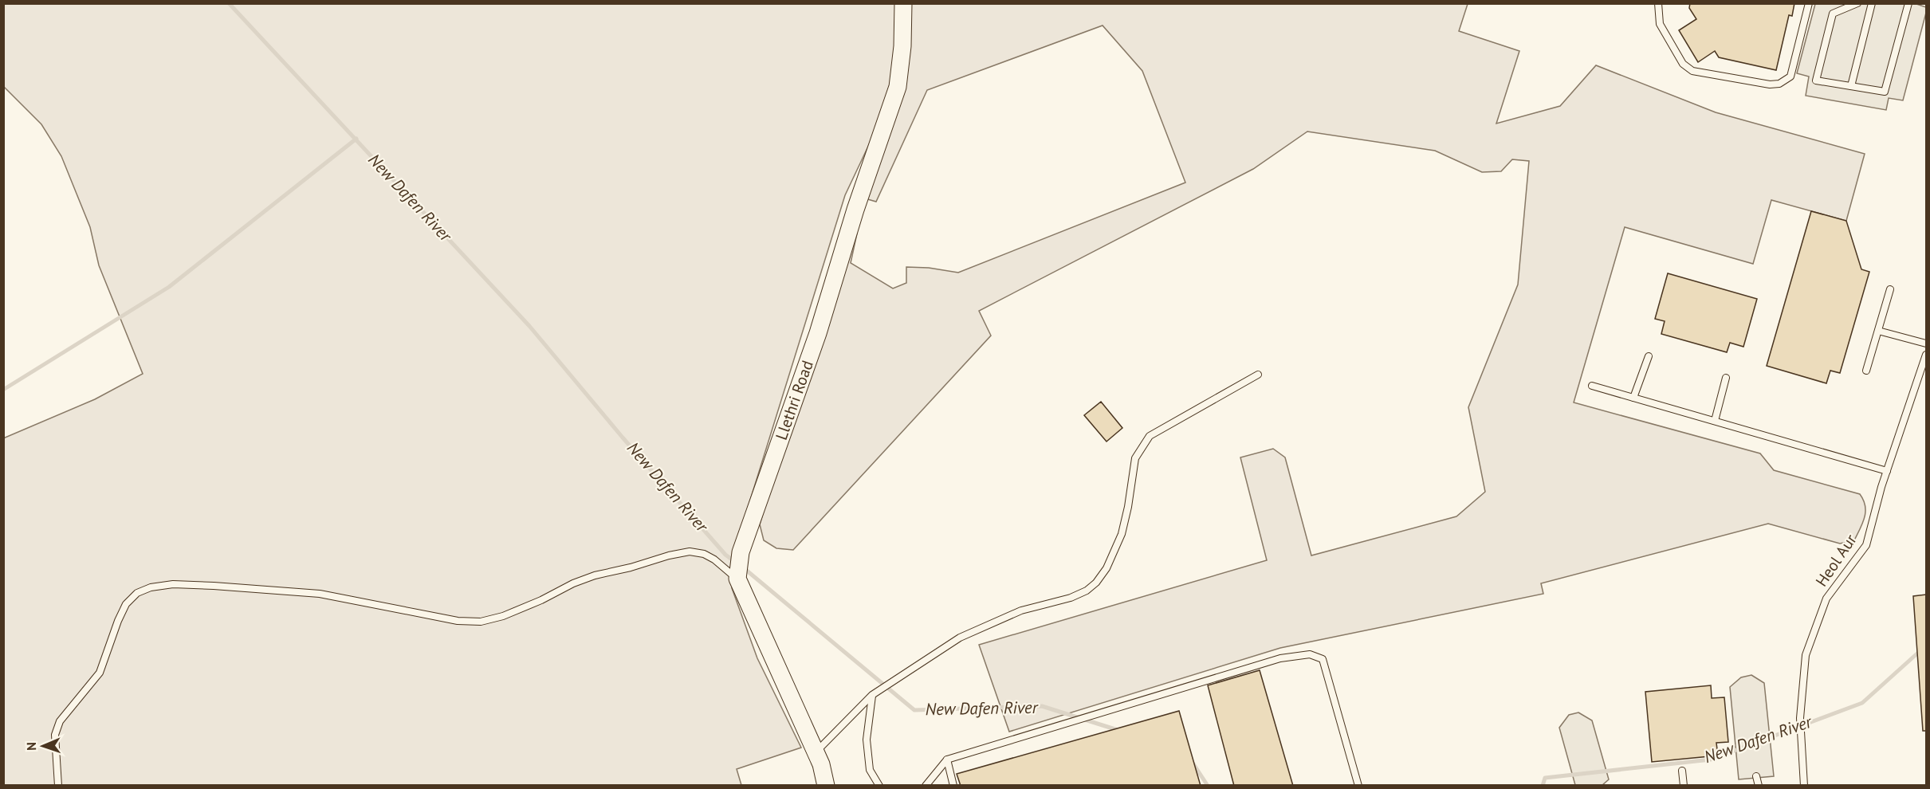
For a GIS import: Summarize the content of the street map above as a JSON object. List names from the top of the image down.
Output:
{
  "streets": {
    "street": ["Llethri Road"],
    "lane": ["Heol Aur"]
  },
  "water": ["New Dafen River"],
  "north": "left"
}
